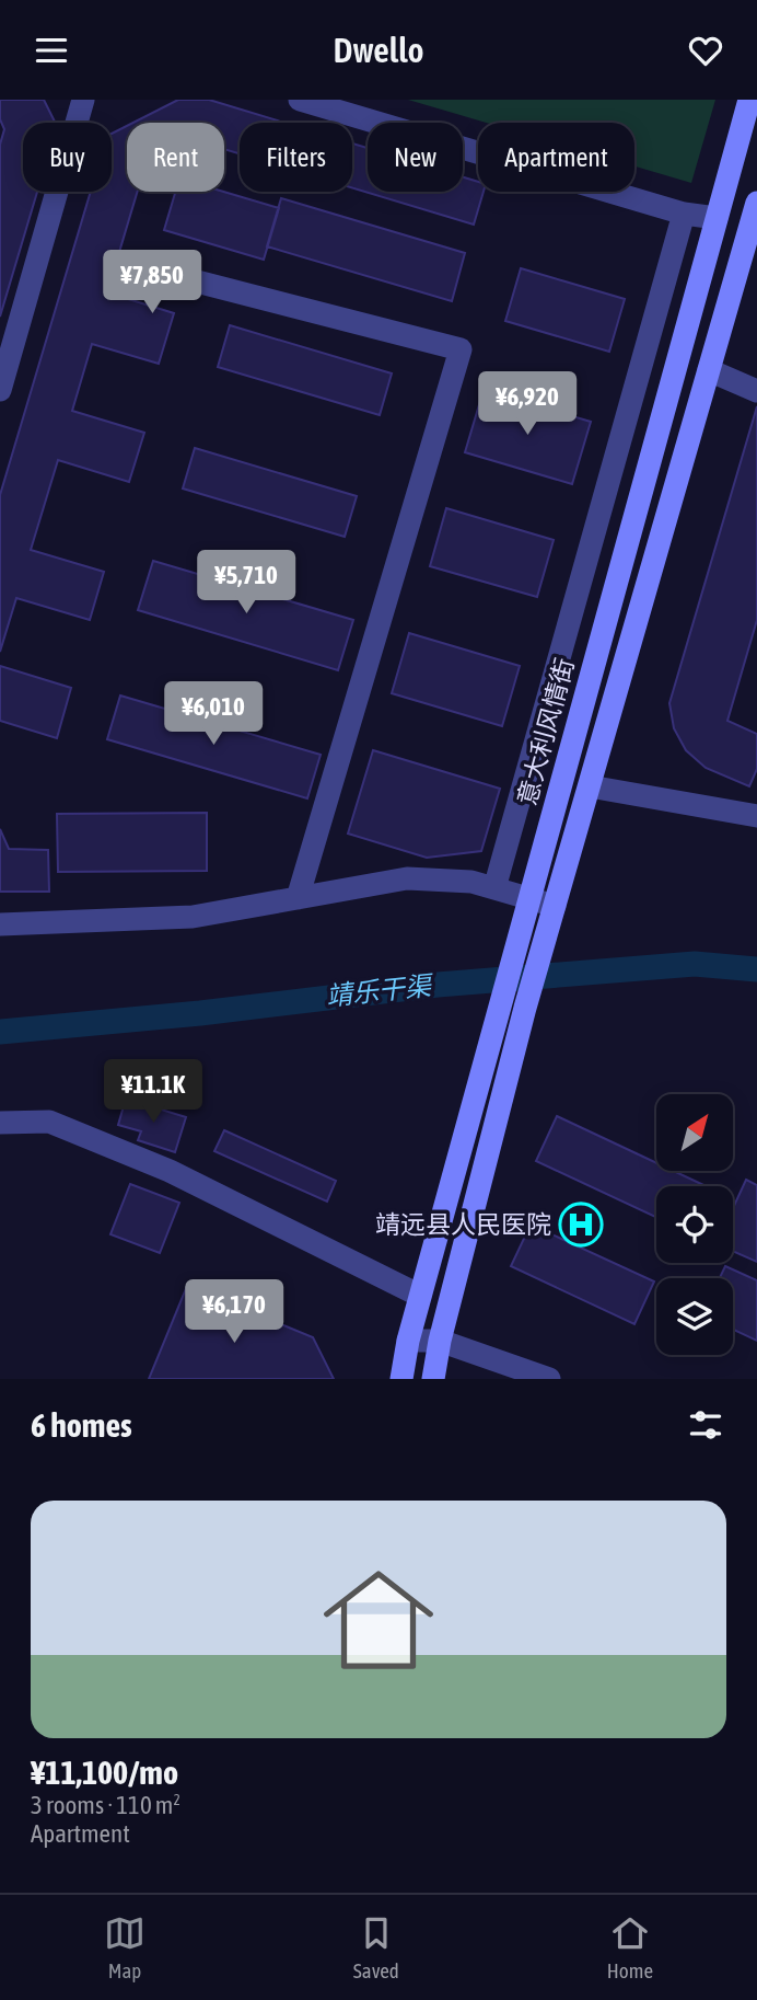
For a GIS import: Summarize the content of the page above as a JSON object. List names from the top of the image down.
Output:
{
  "streets": {
    "street": ["意大利风情街"]
  },
  "water": ["靖乐干渠"],
  "places": {
    "hospital": ["靖远县人民医院"]
  },
  "north": "top right",
  "page": {
    "header": "Dwello",
    "chip": [
      "Buy",
      "Rent",
      "Filters",
      "New",
      "Apartment"
    ],
    "price": [
      "¥7,850",
      "¥6,920",
      "¥5,710",
      "¥6,010",
      "¥11.1K",
      "¥6,170"
    ],
    "heading": "6 homes",
    "list": [
      {
        "name": "¥11,100/mo",
        "note": "3 rooms · 110 m² · Apartment"
      }
    ],
    "tabs": ["Map", "Saved", "Home"]
  }
}
